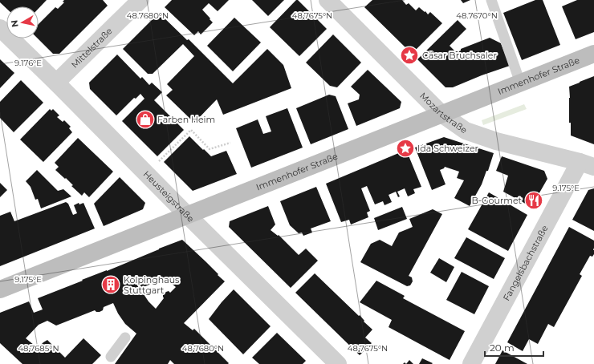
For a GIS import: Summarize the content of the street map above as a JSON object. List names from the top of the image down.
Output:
{
  "streets": {
    "main road": ["Immenhofer Straße"],
    "street": [
      "Mittelstraße",
      "Mozartstraße",
      "Heusteigstraße",
      "Fangelsbachstraße"
    ]
  },
  "crossings": [
    ["Mittelstraße", "Heusteigstraße"],
    ["Immenhofer Straße", "Mozartstraße"],
    ["Immenhofer Straße", "Heusteigstraße"],
    ["Mozartstraße", "Fangelsbachstraße"]
  ],
  "places": {
    "place": ["Cäsar Bruchsaler", "Ida Schweizer"],
    "shop": ["Farben Heim"],
    "restaurant": ["B-Gourmet"],
    "building": ["Kolpinghaus Stuttgart"]
  },
  "scale_bar": "20 m",
  "north": "left",
  "coordinates": [
    "48.7680°N",
    "48.7675°N",
    "48.7670°N",
    "9.176°E",
    "9.175°E",
    "48.7685°N"
  ]
}
